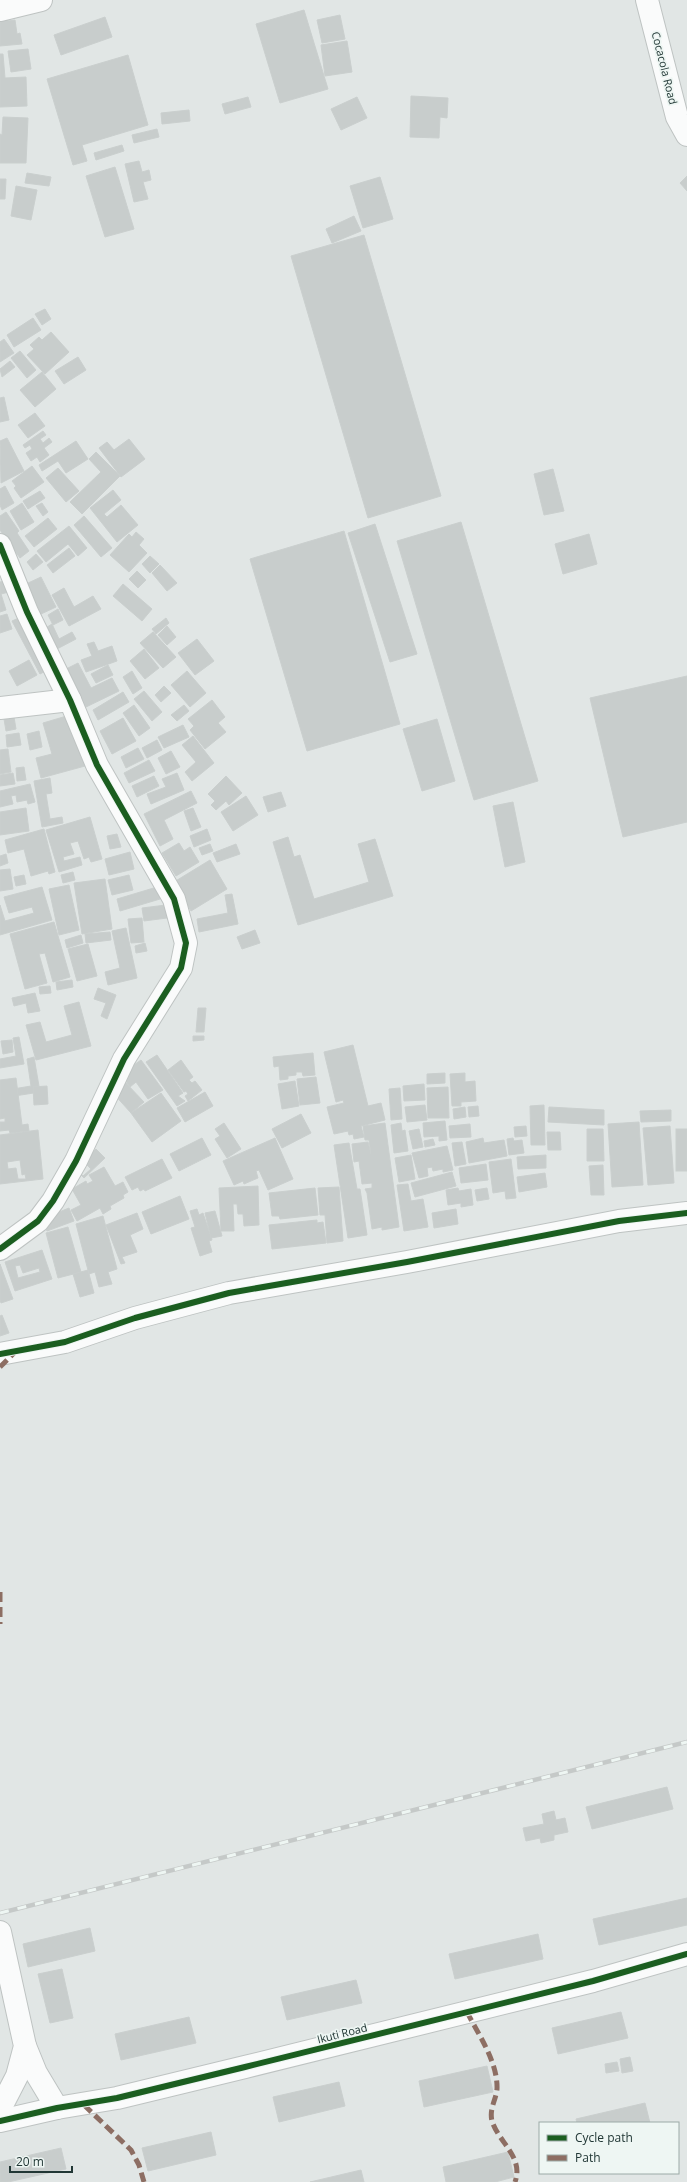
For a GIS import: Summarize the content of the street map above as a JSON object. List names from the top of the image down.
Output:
{
  "streets": {
    "street": ["Cocacola Road", "Ikuti Road"]
  },
  "legend": ["Cycle path", "Path"],
  "scale_bar": "20 m"
}
